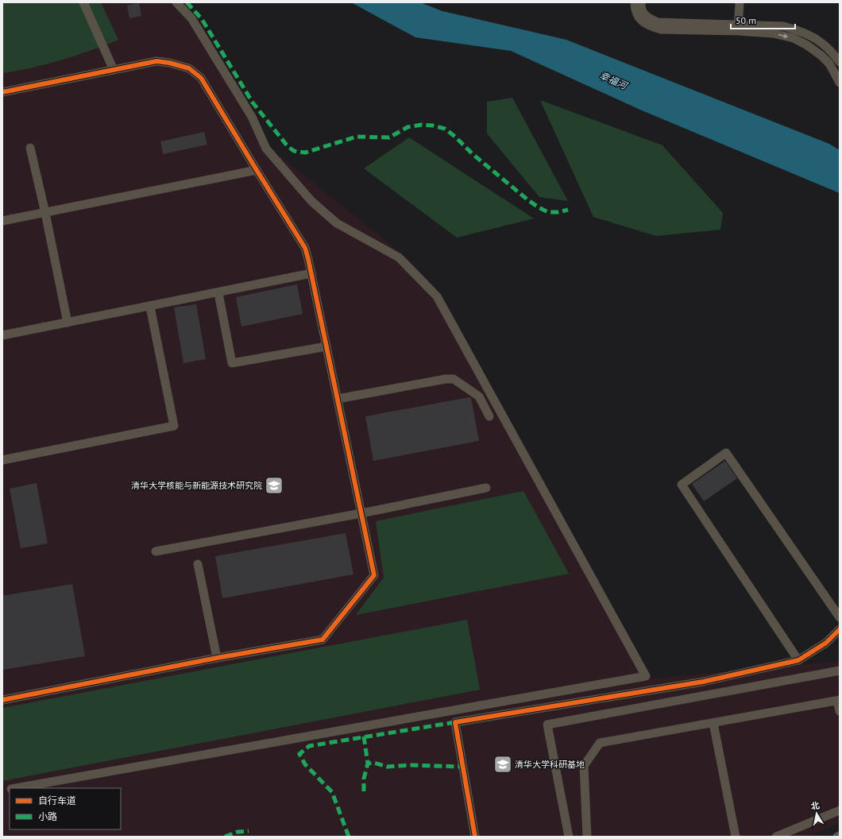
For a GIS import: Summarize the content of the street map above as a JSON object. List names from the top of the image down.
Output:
{
  "water": ["幸福河"],
  "places": {
    "school or university": ["清华大学核能与新能源技术研究院", "清华大学科研基地"]
  },
  "legend": ["自行车道", "小路"],
  "scale_bar": "50 m",
  "north": "top"
}
